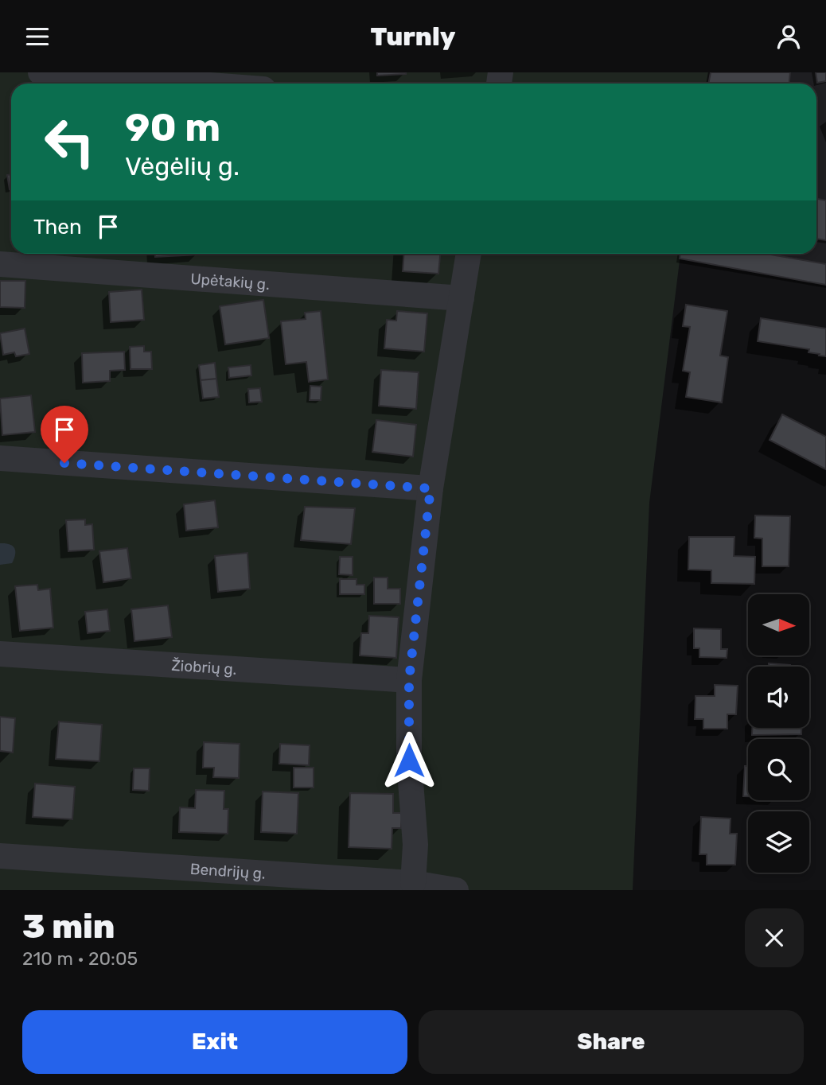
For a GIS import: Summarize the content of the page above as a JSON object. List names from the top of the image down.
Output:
{
  "streets": {
    "street": ["Upėtakių g.", "Žiobrių g.", "Bendrijų g."]
  },
  "north": "right",
  "page": {
    "header": "Turnly",
    "turn": ["90 m", "Vėgėlių g."],
    "then": "Then",
    "heading": ["3 min", "210 m · 20:05"],
    "buttons": ["Exit", "Share"]
  }
}
